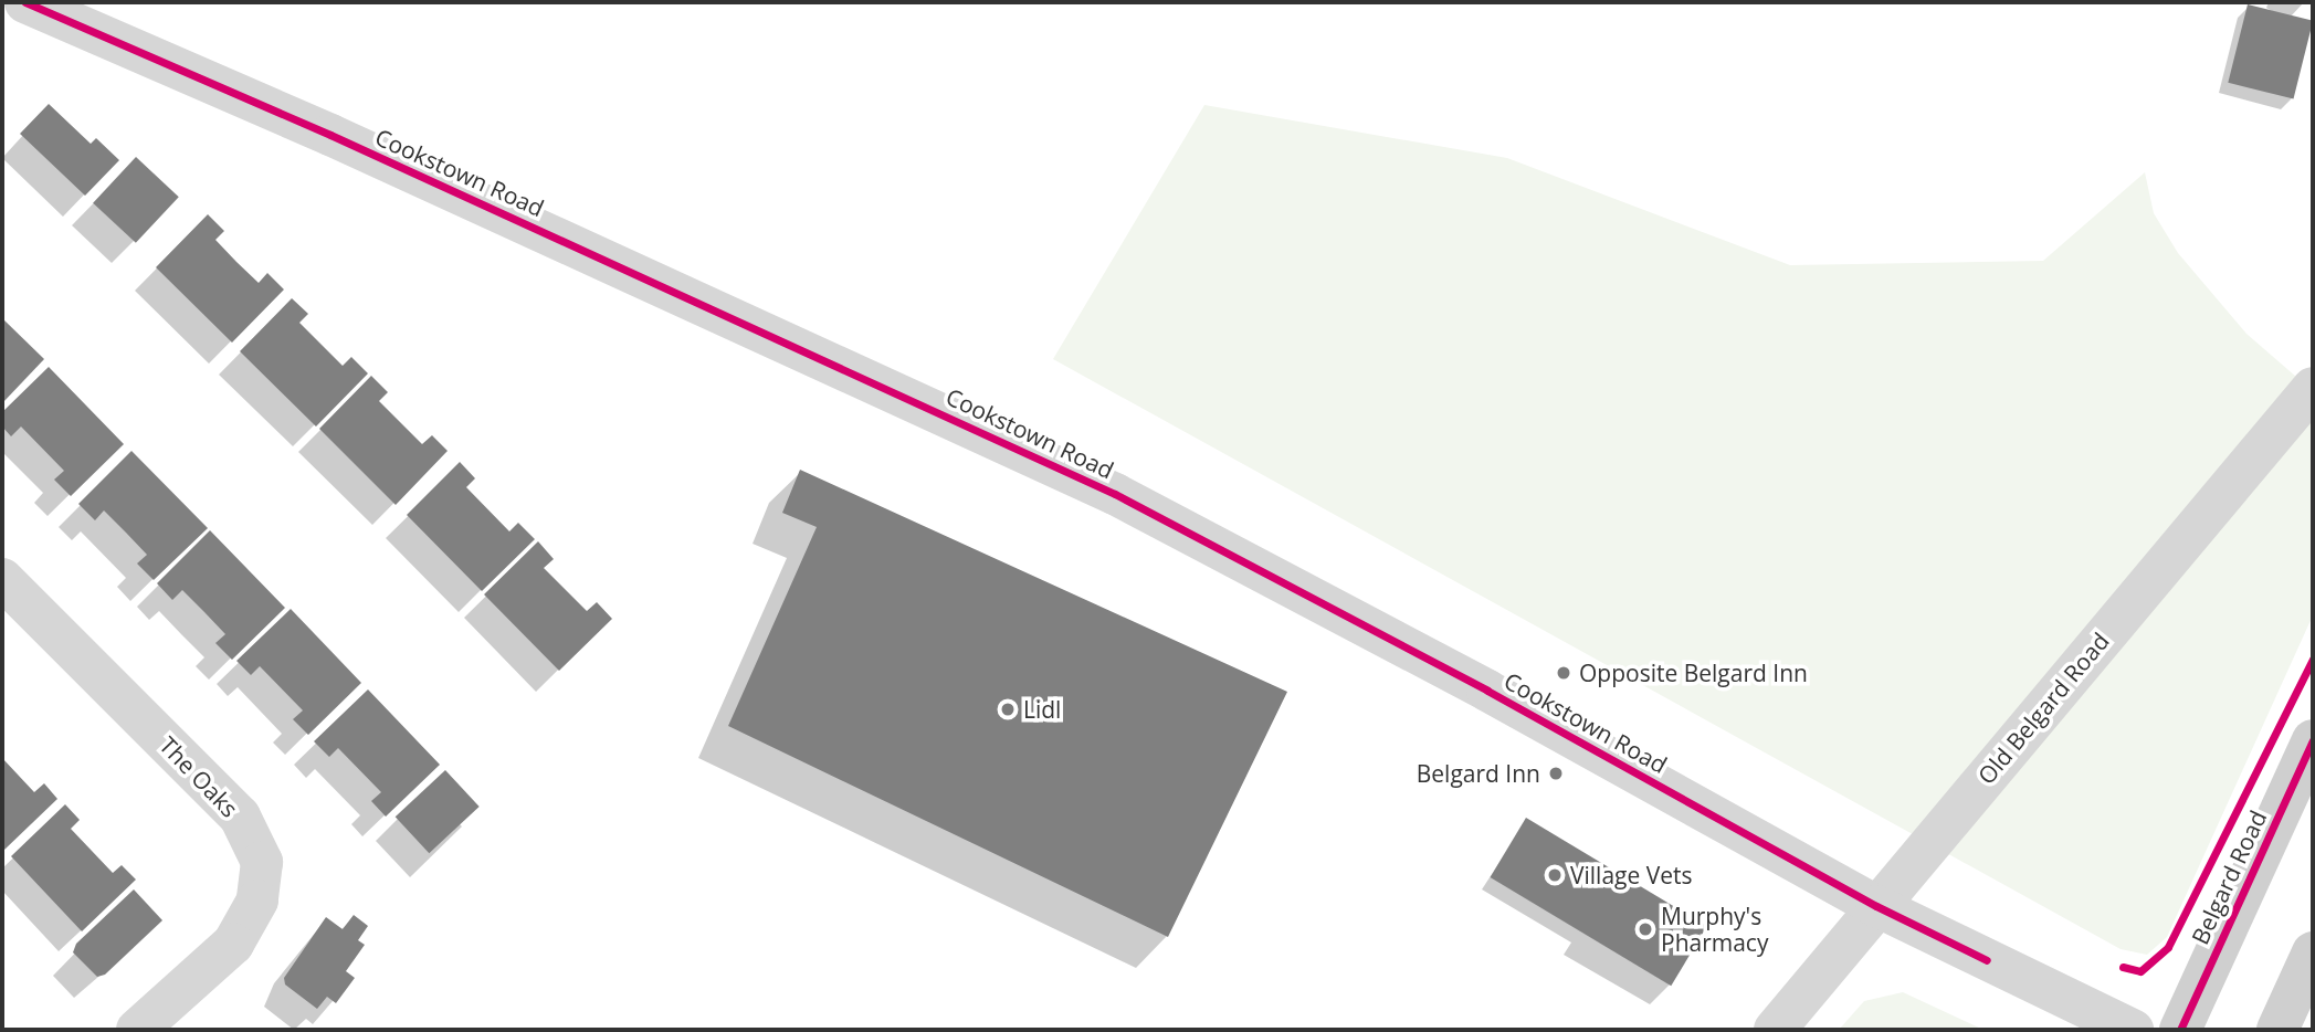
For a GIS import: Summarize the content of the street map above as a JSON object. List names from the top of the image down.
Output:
{
  "streets": {
    "main road": ["Belgard Road"],
    "street": ["Cookstown Road", "Old Belgard Road", "The Oaks"]
  },
  "crossings": [
    ["Cookstown Road", "Old Belgard Road"]
  ],
  "places": [
    "Opposite Belgard Inn",
    "Lidl",
    "Belgard Inn",
    "Village Vets",
    "Murphy's Pharmacy"
  ]
}
